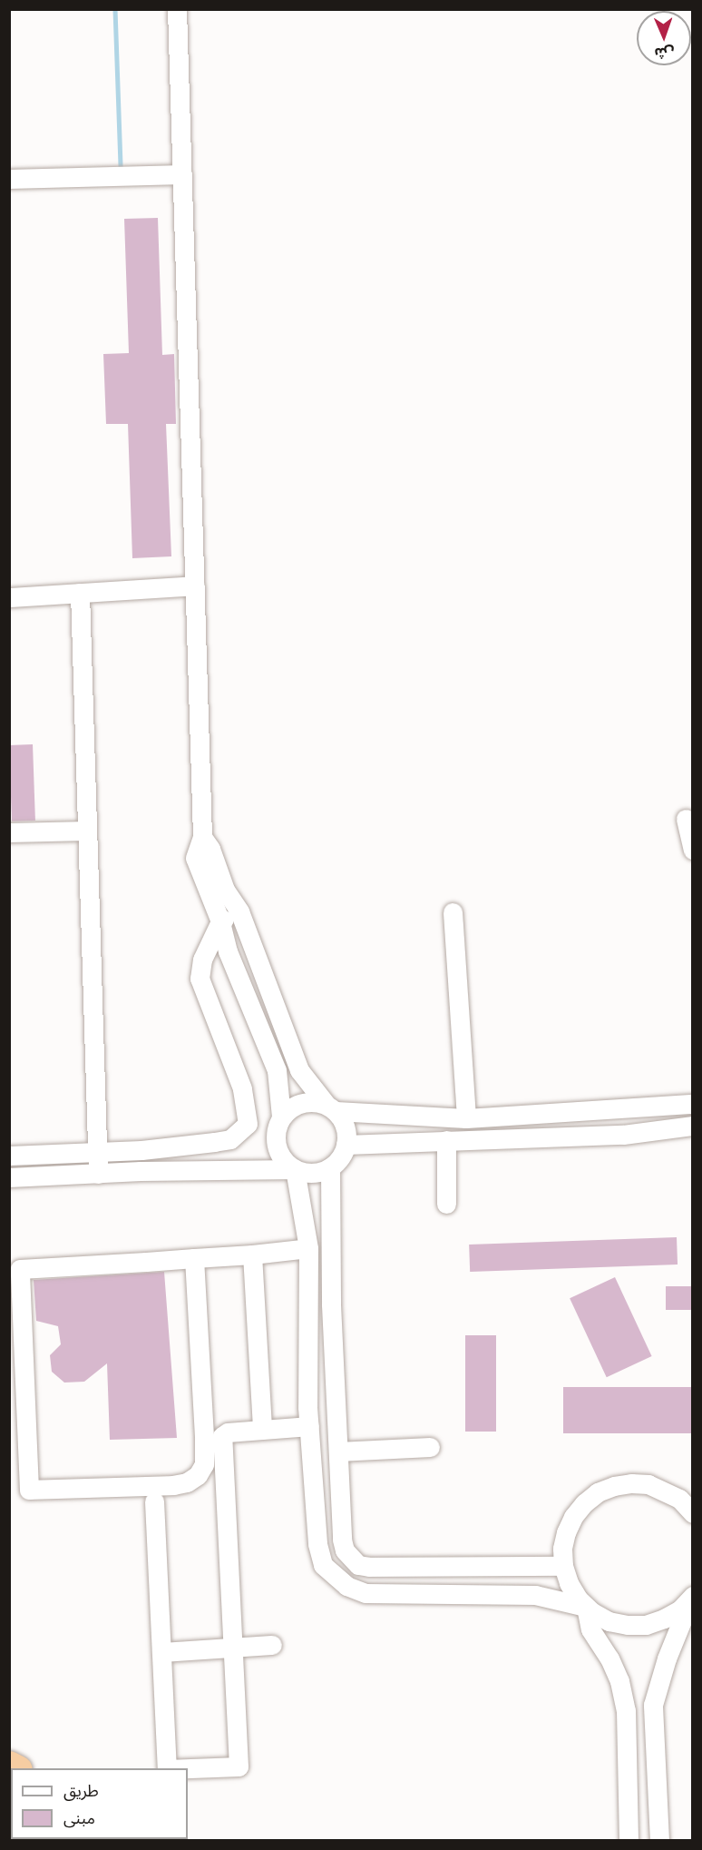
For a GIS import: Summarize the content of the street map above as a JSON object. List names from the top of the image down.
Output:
{
  "legend": ["طريق", "مبنى"],
  "north": "bottom"
}
